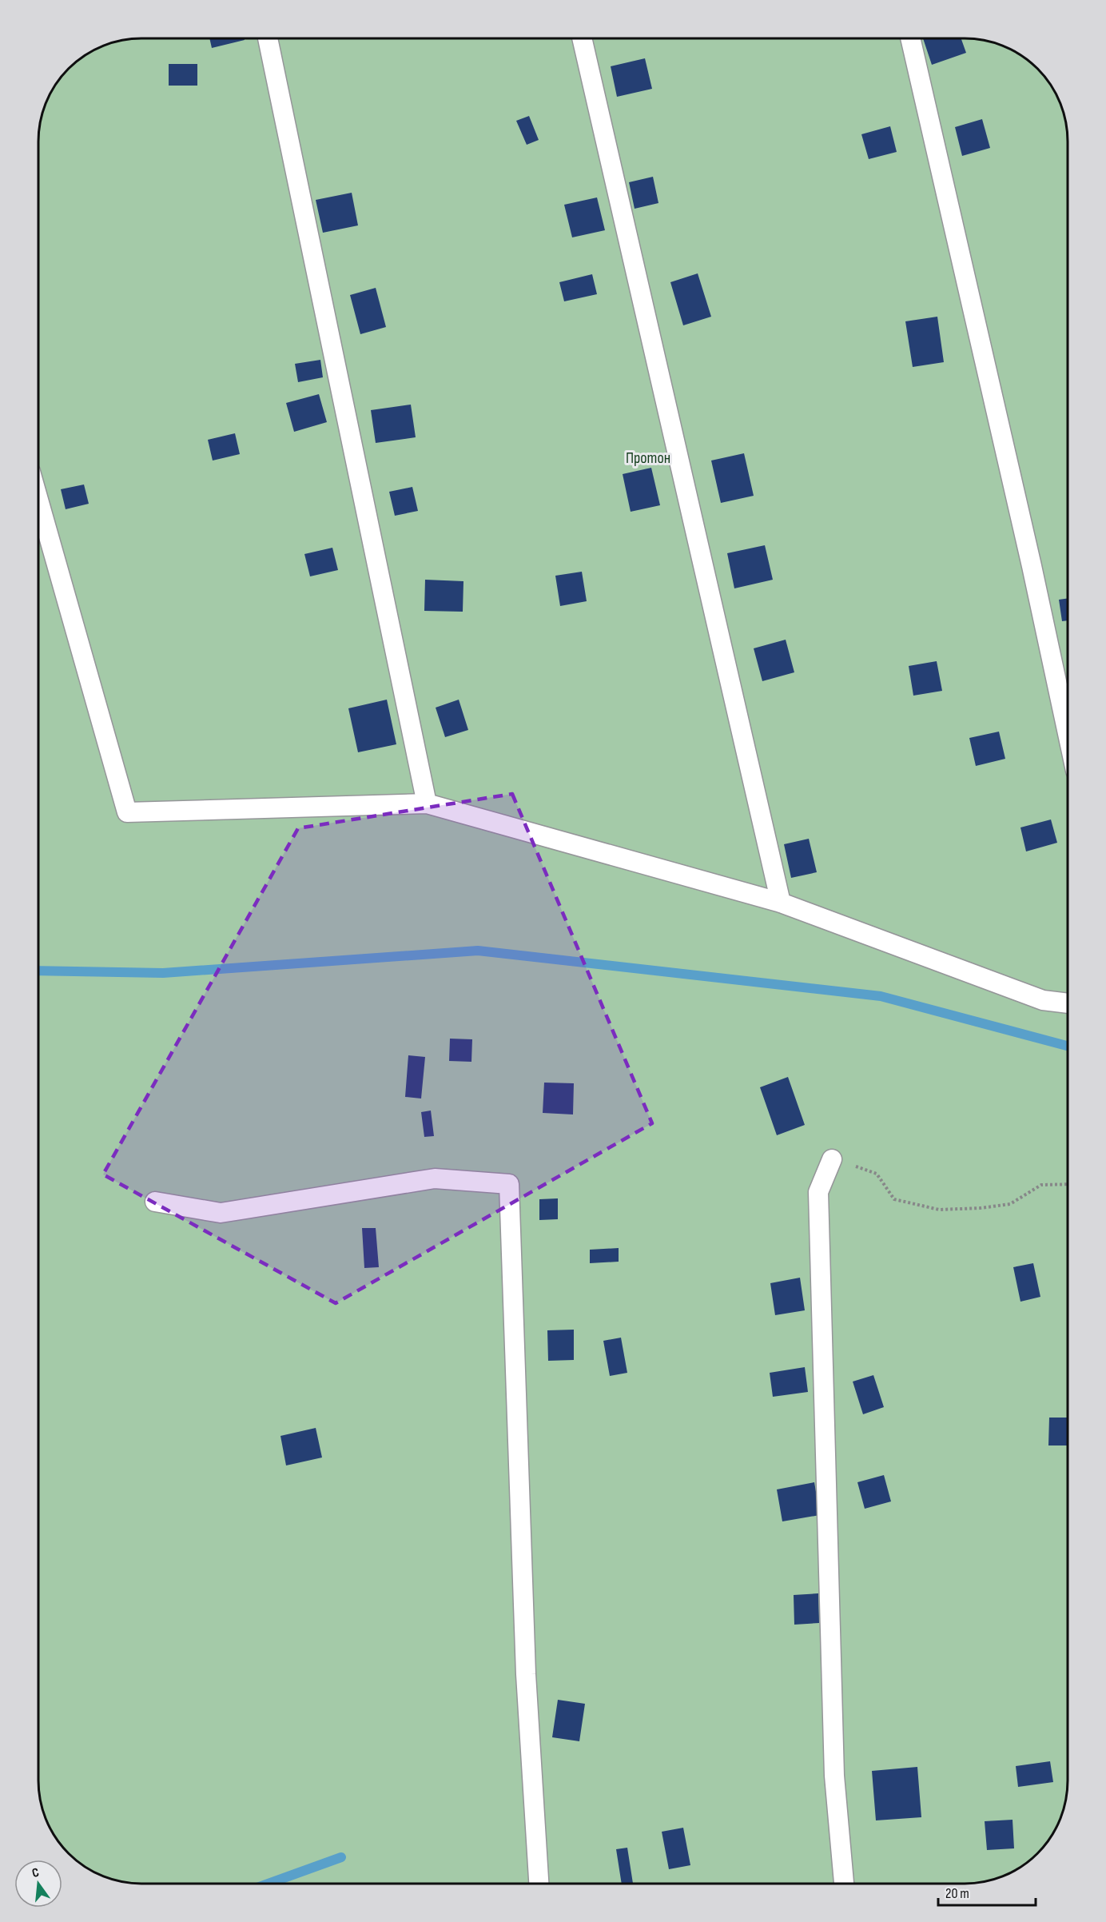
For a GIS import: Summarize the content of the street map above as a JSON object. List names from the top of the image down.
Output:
{
  "parks": ["Протон"],
  "scale_bar": "20 m",
  "north": "top"
}
